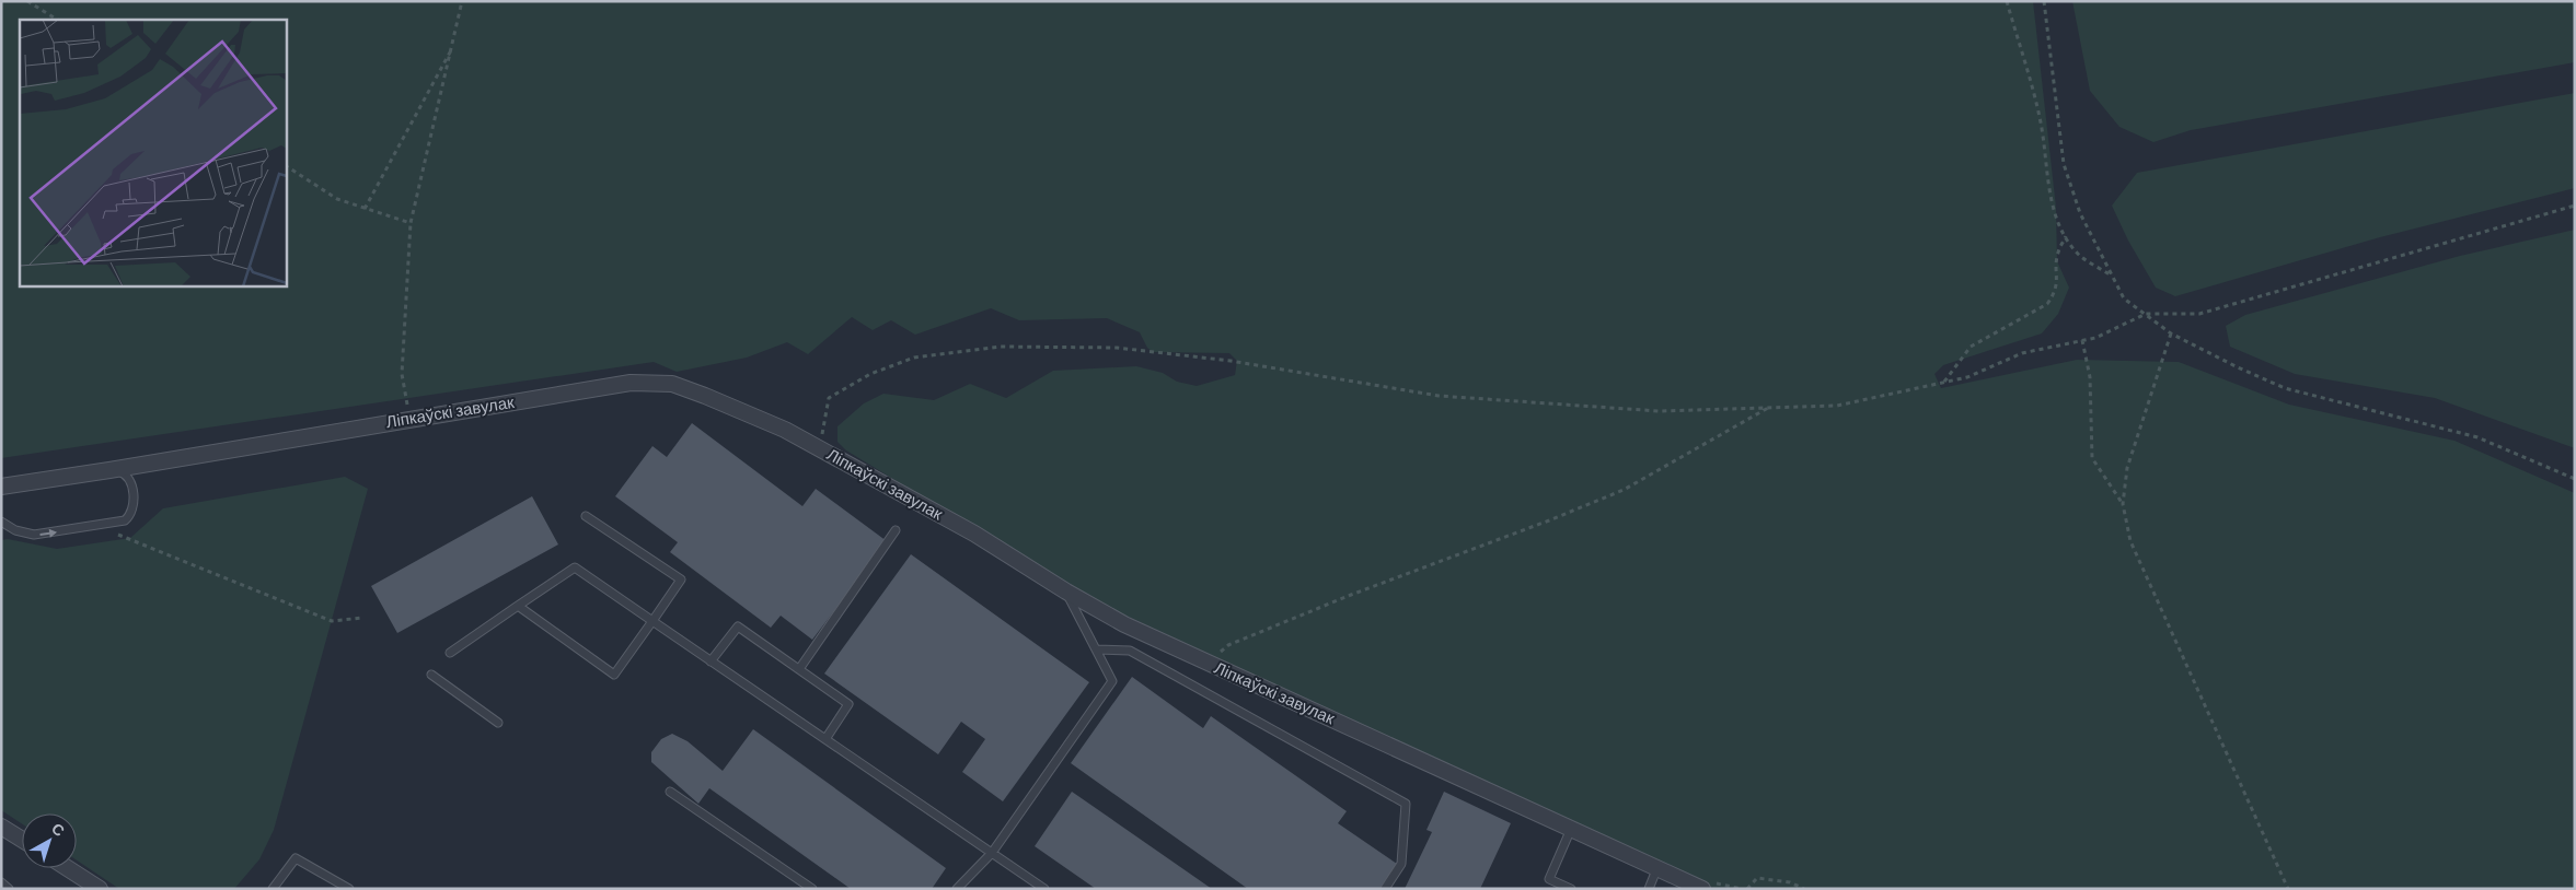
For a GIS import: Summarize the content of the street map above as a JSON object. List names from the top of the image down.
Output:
{
  "streets": {
    "street": ["Ліпкаўскі завулак"]
  },
  "north": "top right"
}
